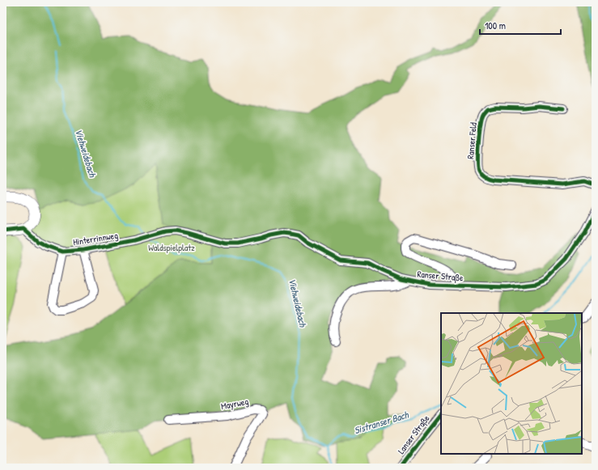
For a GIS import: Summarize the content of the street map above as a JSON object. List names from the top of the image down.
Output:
{
  "streets": {
    "street": [
      "Ranser Feld",
      "Hinterrinnweg",
      "Ranser Straße",
      "Mayrweg",
      "Lanser Straße"
    ]
  },
  "crossings": [
    ["Hinterrinnweg", "Ranser Straße"]
  ],
  "water": ["Viehweidebach", "Sistranser Bach"],
  "parks": ["Waldspielplatz"],
  "scale_bar": "100 m"
}
